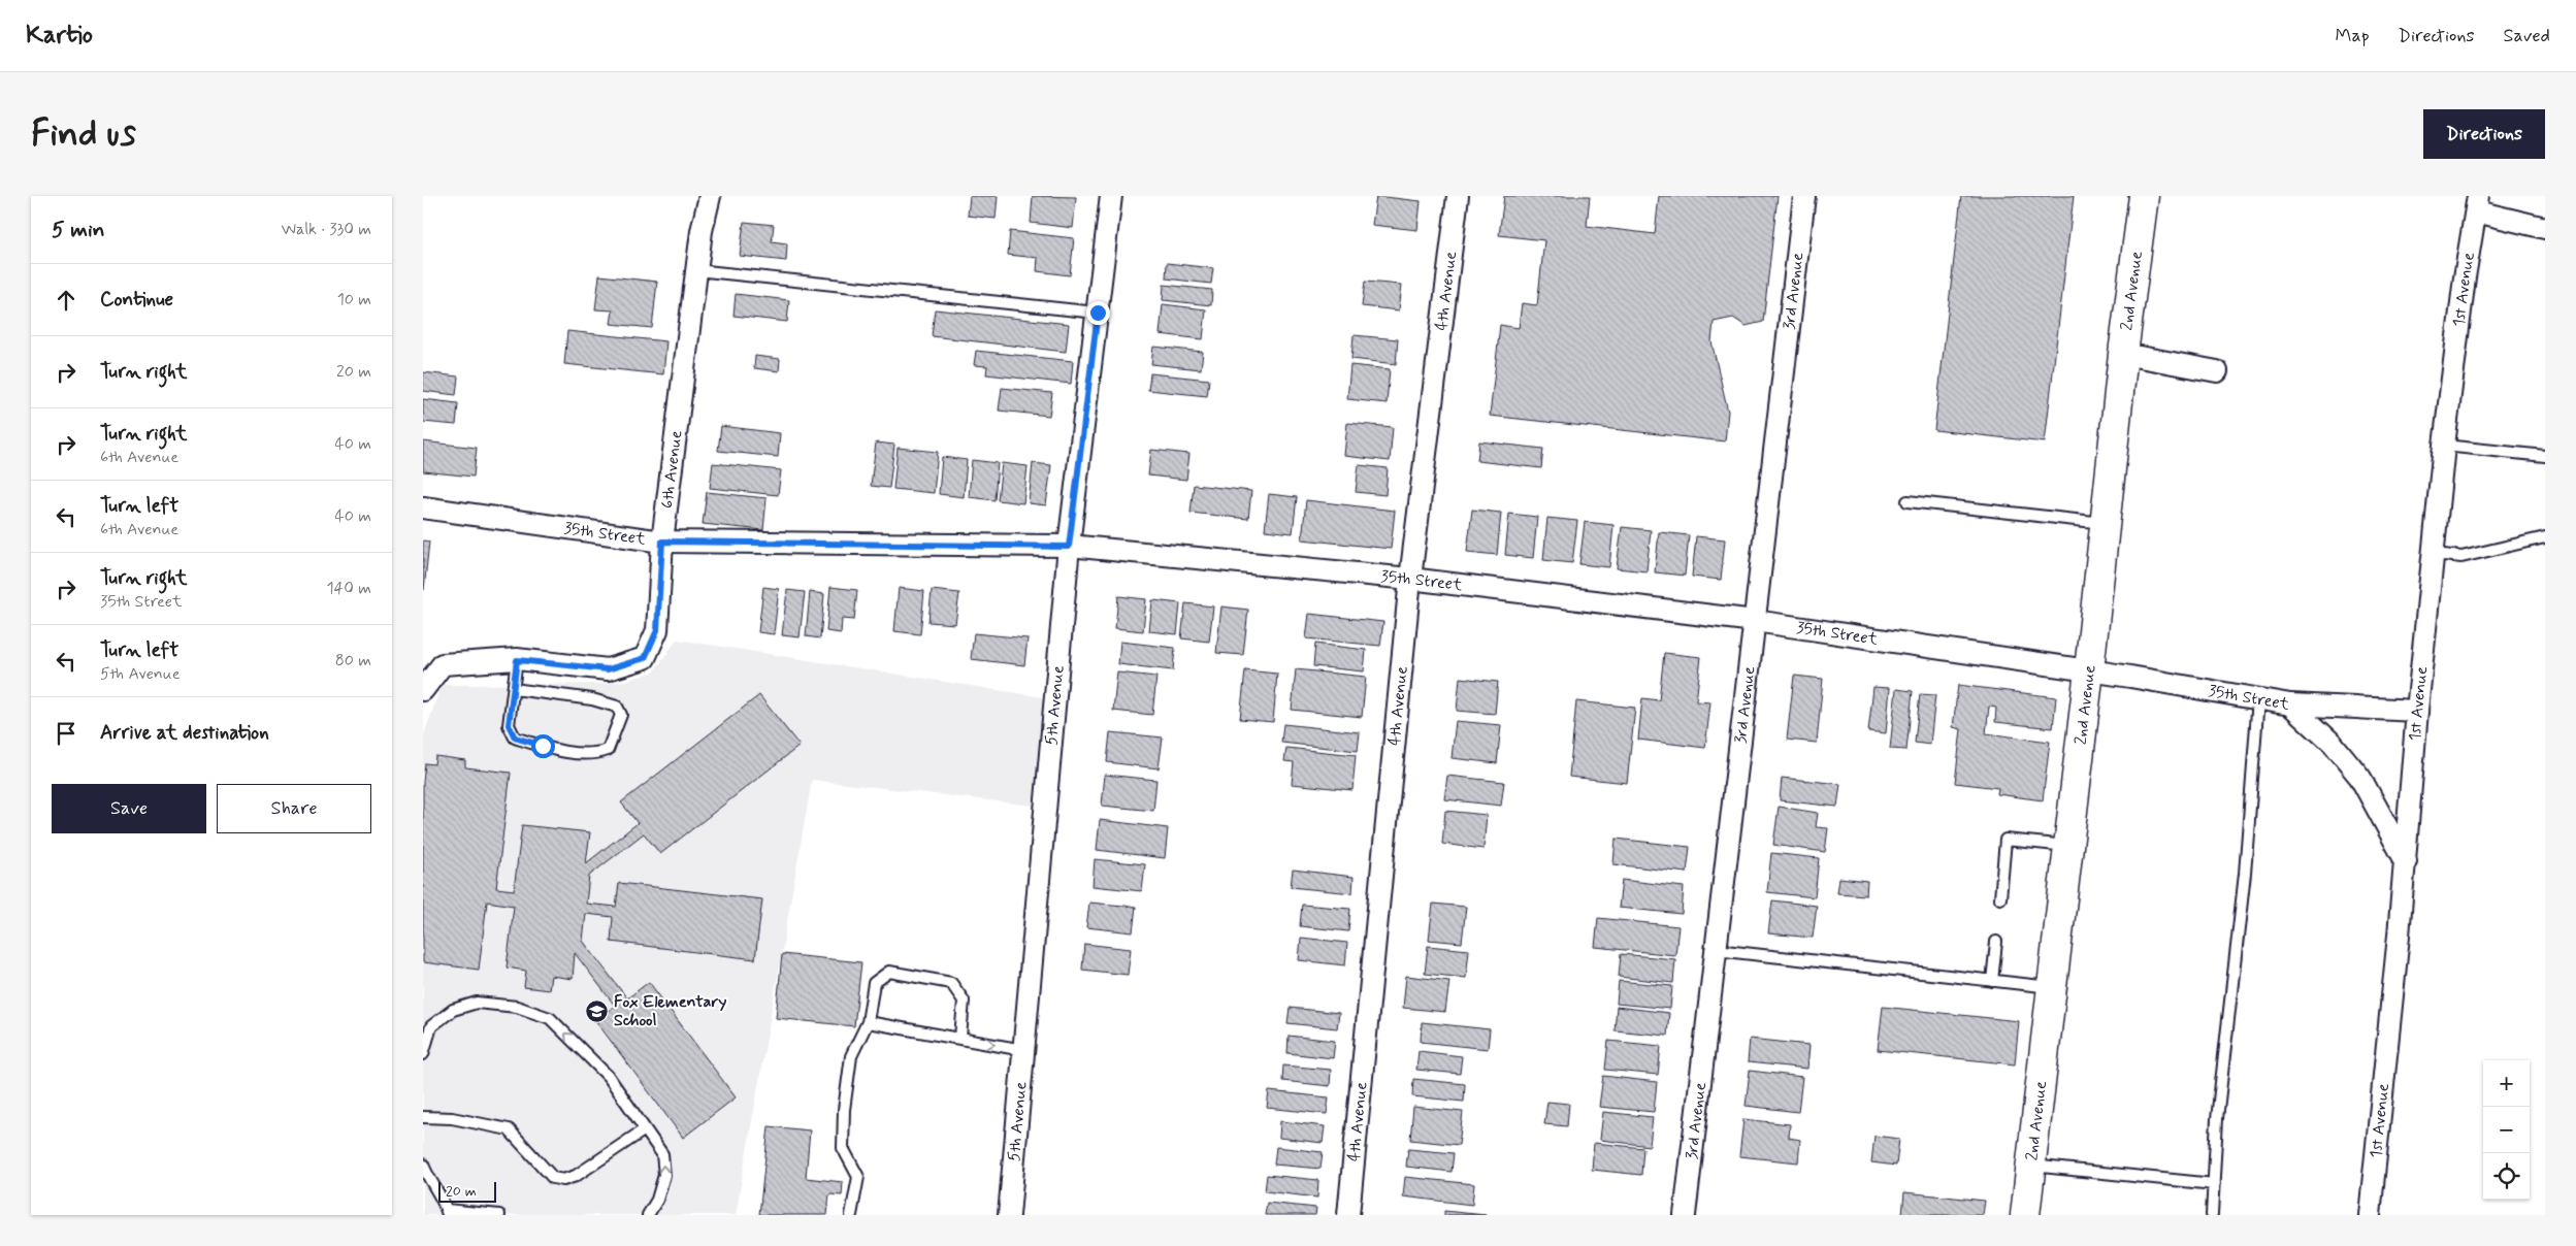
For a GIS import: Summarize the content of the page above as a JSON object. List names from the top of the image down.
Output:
{
  "streets": {
    "main road": ["2nd Avenue"],
    "street": [
      "4th Avenue",
      "1st Avenue",
      "3rd Avenue",
      "6th Avenue",
      "35th Street",
      "5th Avenue"
    ]
  },
  "crossings": [
    ["4th Avenue", "35th Street"],
    ["1st Avenue", "35th Street"],
    ["3rd Avenue", "35th Street"],
    ["2nd Avenue", "35th Street"],
    ["6th Avenue", "35th Street"],
    ["35th Street", "5th Avenue"]
  ],
  "places": {
    "school or university": ["Fox Elementary School"]
  },
  "scale_bar": "20 m",
  "page": {
    "header": "Kartio",
    "nav": ["Map", "Directions", "Saved"],
    "buttons": [
      "Directions",
      ["Save", "Share"]
    ],
    "title": "Find us",
    "heading": ["5 min", "Walk · 330 m"],
    "list": [
      ["Continue", "10 m"],
      ["Turn right", "20 m"],
      ["Turn right", "6th Avenue", "40 m"],
      ["Turn left", "6th Avenue", "40 m"],
      ["Turn right", "35th Street", "140 m"],
      ["Turn left", "5th Avenue", "80 m"],
      "Arrive at destination"
    ],
    "map_buttons": ["+", "−"],
    "scale": "20 m"
  }
}
